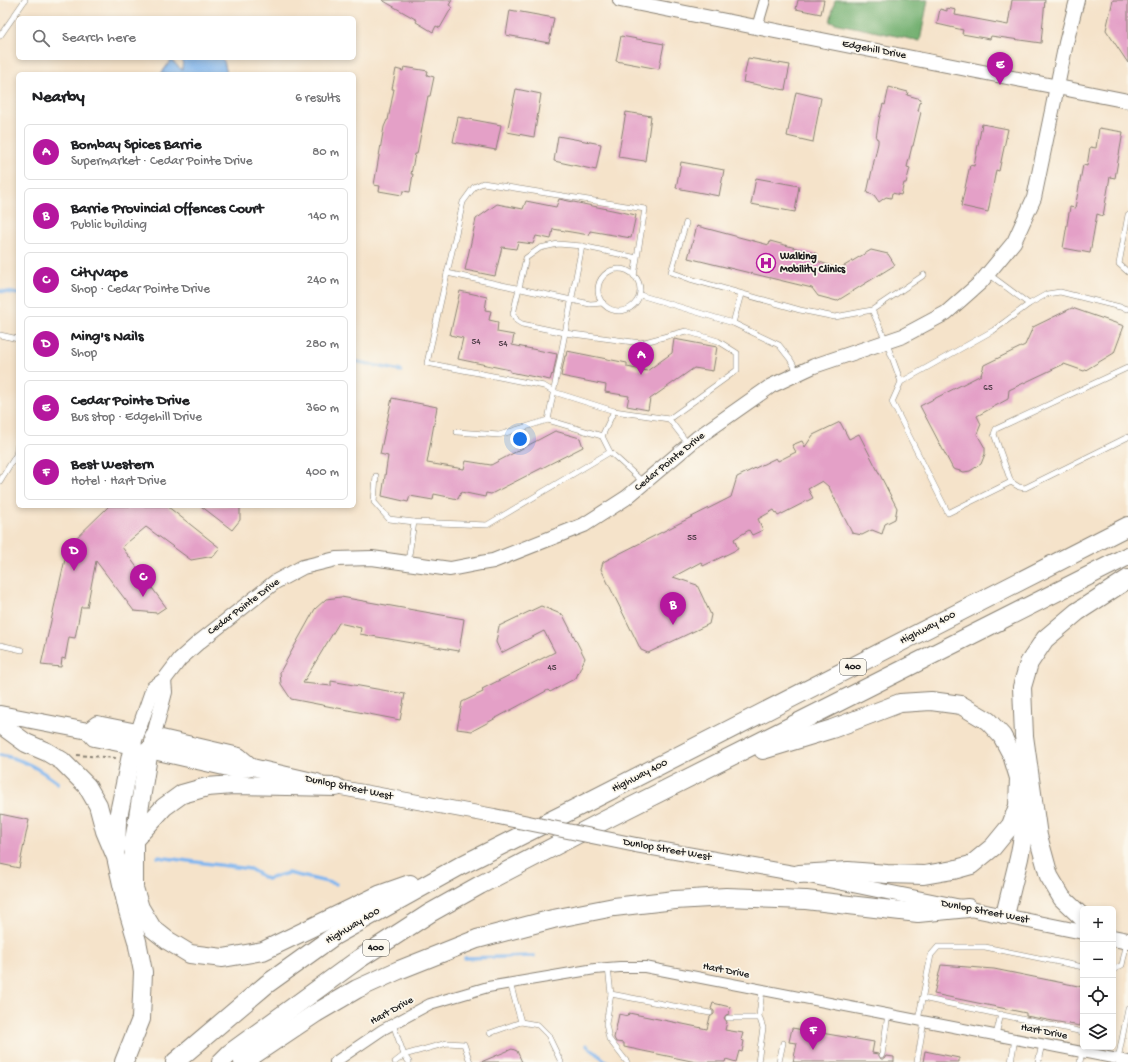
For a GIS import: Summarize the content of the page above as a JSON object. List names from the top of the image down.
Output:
{
  "streets": {
    "highway": ["Highway 400", "400"],
    "main road": ["Dunlop Street West"],
    "street": ["Edgehill Drive", "Cedar Pointe Drive", "Hart Drive"]
  },
  "crossings": [
    ["Edgehill Drive", "Cedar Pointe Drive"],
    ["Cedar Pointe Drive", "Dunlop Street West"]
  ],
  "places": {
    "hospital": ["Walking Mobility Clinics"]
  },
  "house_numbers": [
    "54",
    "54",
    "65",
    "55",
    "45"
  ],
  "page": {
    "search": "Search here",
    "pins": [
      "E",
      "A",
      "D",
      "C",
      "B",
      "F"
    ],
    "heading": ["Nearby", "6 results"],
    "list": [
      {
        "mark": "A",
        "name": "Bombay Spices Barrie",
        "note": "Supermarket · Cedar Pointe Drive",
        "value": "80 m"
      },
      {
        "mark": "B",
        "name": "Barrie Provincial Offences Court",
        "note": "Public building",
        "value": "140 m"
      },
      {
        "mark": "C",
        "name": "CityVape",
        "note": "Shop · Cedar Pointe Drive",
        "value": "240 m"
      },
      {
        "mark": "D",
        "name": "Ming's Nails",
        "note": "Shop",
        "value": "280 m"
      },
      {
        "mark": "E",
        "name": "Cedar Pointe Drive",
        "note": "Bus stop · Edgehill Drive",
        "value": "360 m"
      },
      {
        "mark": "F",
        "name": "Best Western",
        "note": "Hotel · Hart Drive",
        "value": "400 m"
      }
    ],
    "map_buttons": ["+", "−"]
  }
}
